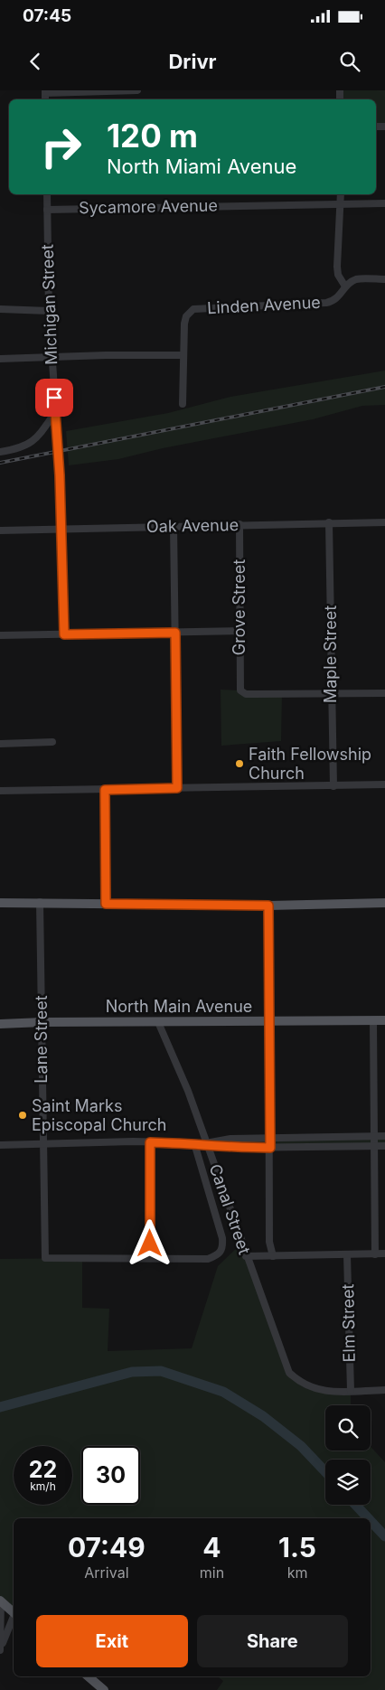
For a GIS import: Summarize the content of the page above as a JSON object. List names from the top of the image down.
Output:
{
  "streets": {
    "main road": ["North Main Avenue"],
    "street": [
      "Sycamore Avenue",
      "Michigan Street",
      "Linden Avenue",
      "Oak Avenue",
      "Grove Street",
      "Maple Street",
      "Lane Street",
      "Canal Street",
      "Elm Street"
    ]
  },
  "crossings": [
    ["Sycamore Avenue", "Michigan Street"],
    ["Michigan Street", "Oak Avenue"],
    ["Oak Avenue", "Grove Street"],
    ["Oak Avenue", "Maple Street"],
    ["Grove Street", "Maple Street"],
    ["North Main Avenue", "Lane Street"],
    ["North Main Avenue", "Canal Street"],
    ["Canal Street", "Elm Street"]
  ],
  "places": ["Faith Fellowship Church", "Saint Marks Episcopal Church"],
  "page": {
    "status": "07:45",
    "header": "Drivr",
    "turn": ["120 m", "North Miami Avenue"],
    "speed": "22 km/h",
    "limit": "30",
    "eta": [
      "07:49",
      "Arrival",
      "4",
      "min",
      "1.5",
      "km"
    ],
    "buttons": ["Exit", "Share"]
  }
}
